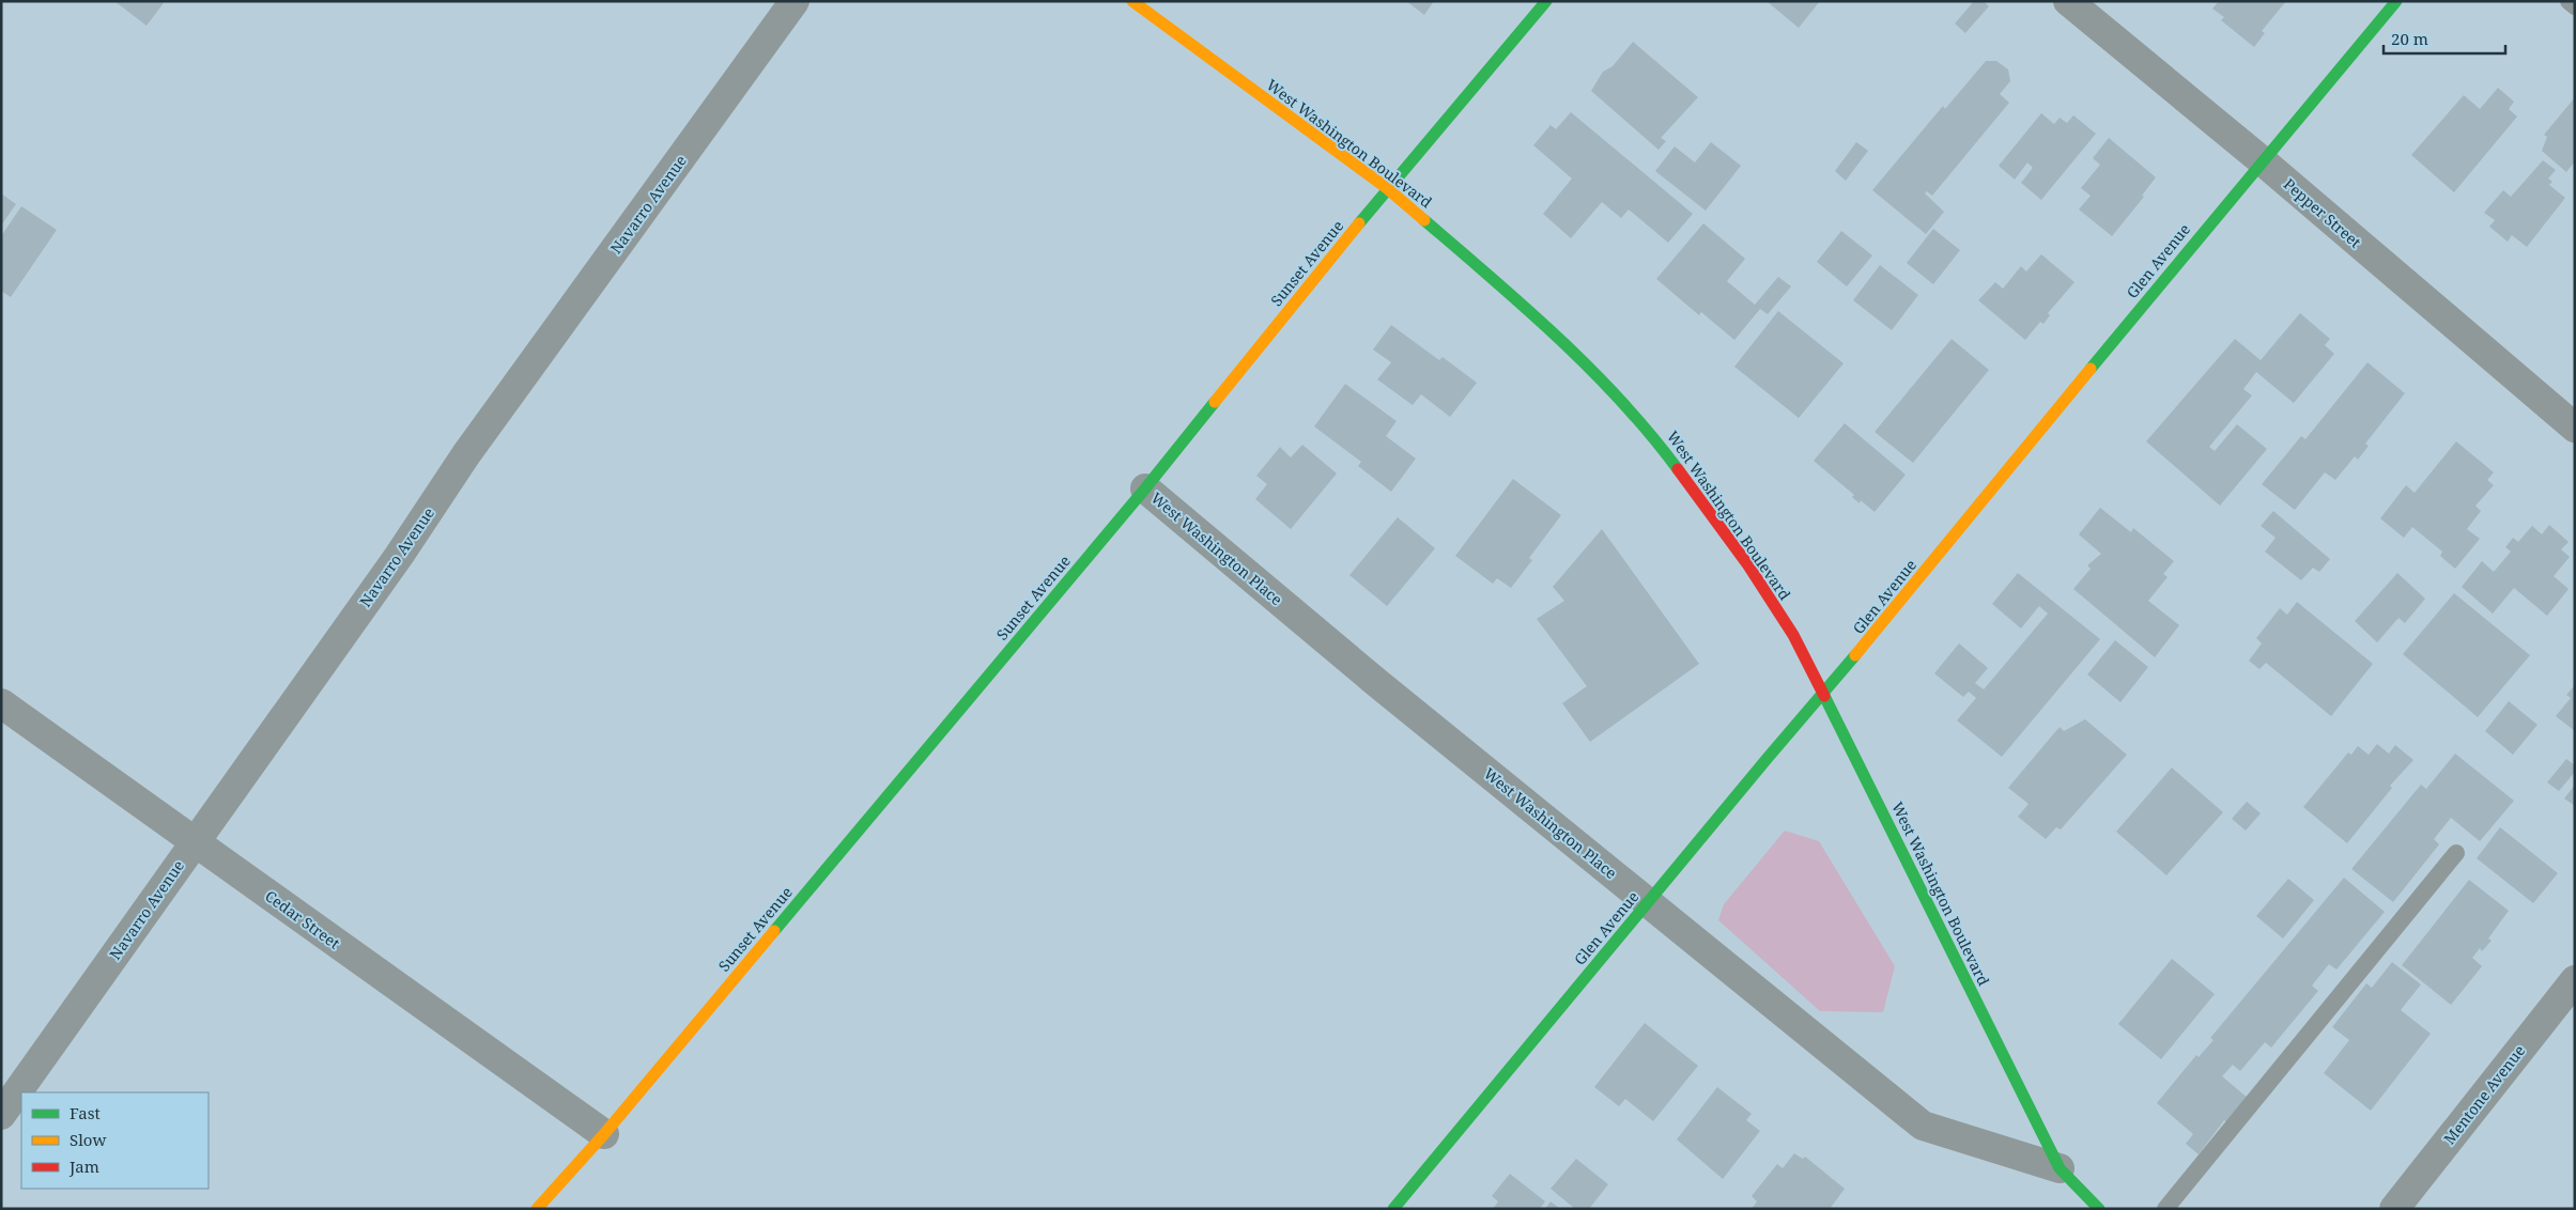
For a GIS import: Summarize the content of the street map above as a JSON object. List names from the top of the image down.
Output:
{
  "streets": {
    "street": [
      "West Washington Boulevard",
      "Navarro Avenue",
      "Pepper Street",
      "Glen Avenue",
      "Sunset Avenue",
      "West Washington Place",
      "Cedar Street",
      "Mentone Avenue"
    ]
  },
  "crossings": [
    ["West Washington Boulevard", "Glen Avenue"],
    ["West Washington Boulevard", "Sunset Avenue"],
    ["West Washington Boulevard", "West Washington Place"],
    ["Navarro Avenue", "Cedar Street"],
    ["Pepper Street", "Glen Avenue"],
    ["Glen Avenue", "West Washington Place"],
    ["Sunset Avenue", "West Washington Place"],
    ["Sunset Avenue", "Cedar Street"]
  ],
  "legend": ["Fast", "Slow", "Jam"],
  "scale_bar": "20 m"
}
